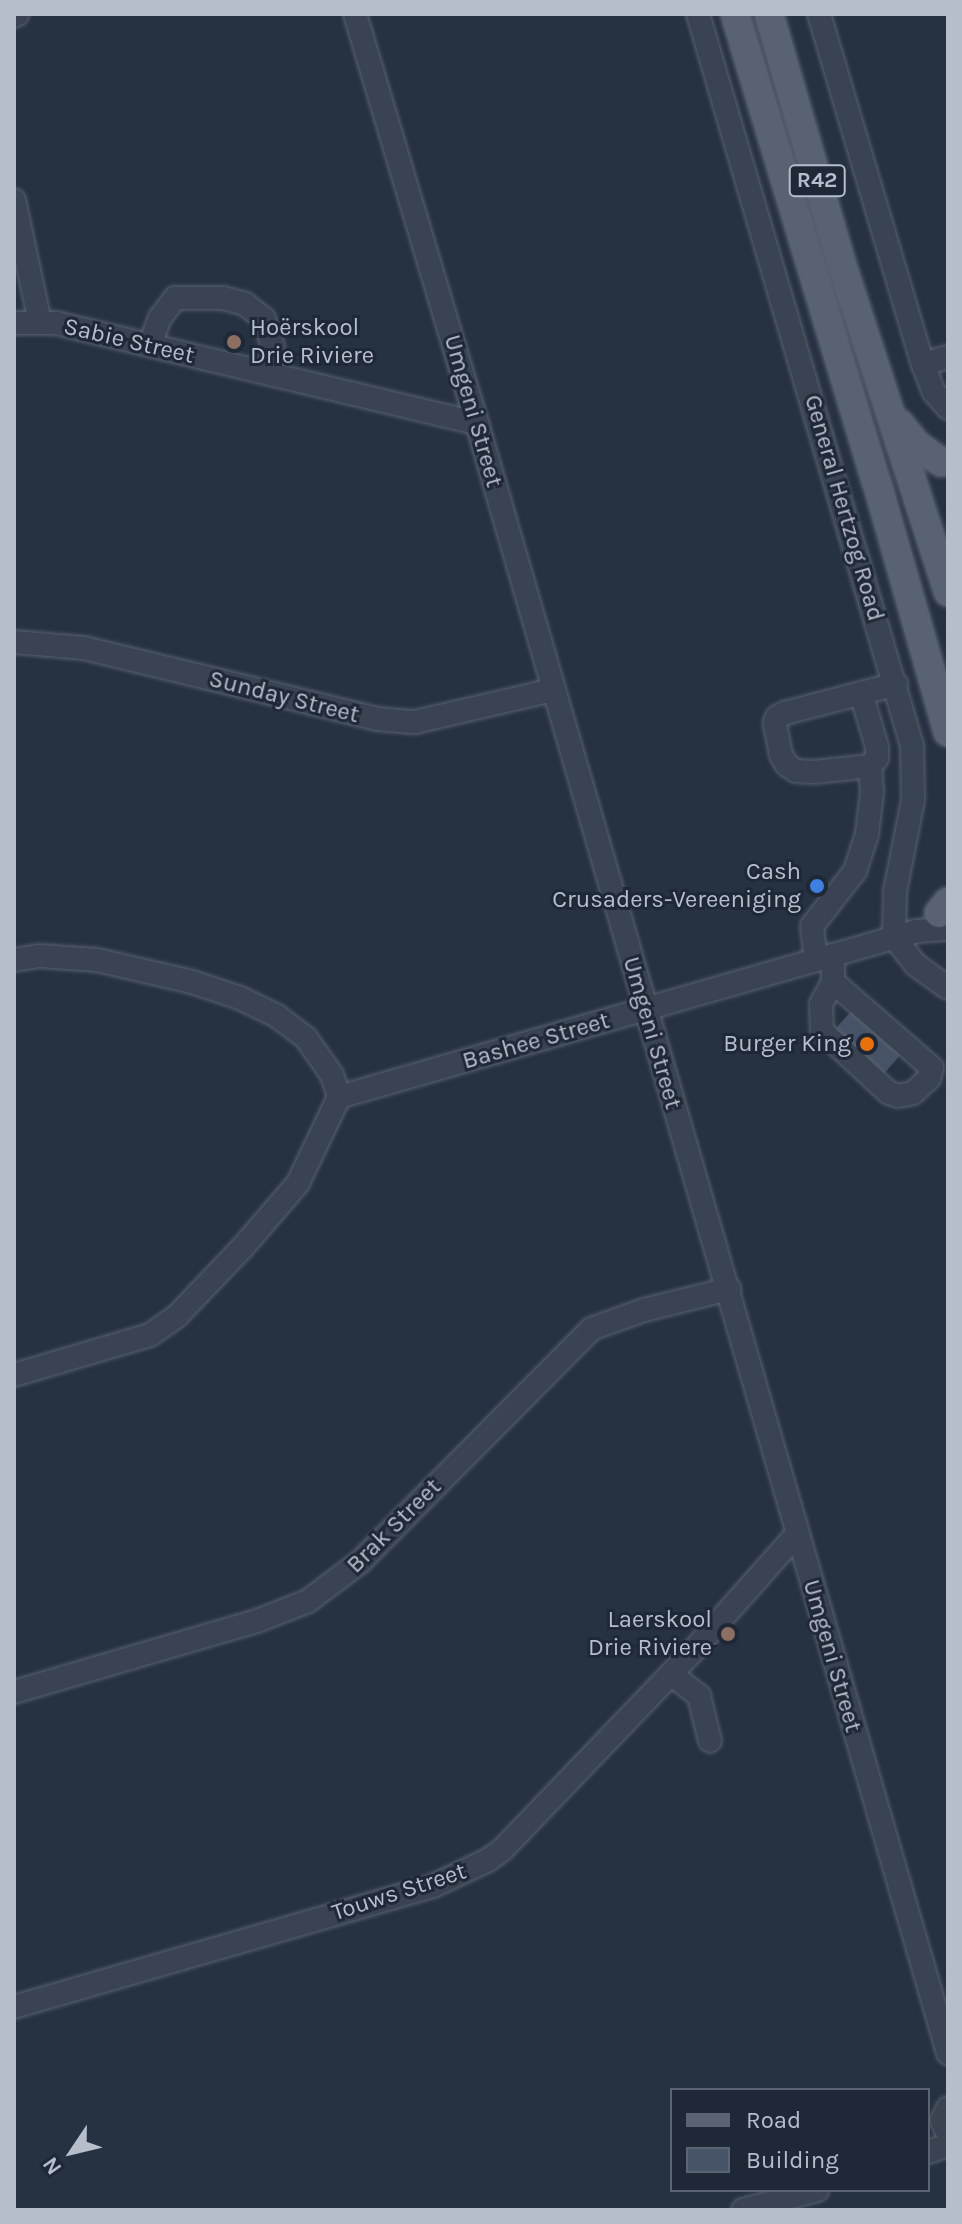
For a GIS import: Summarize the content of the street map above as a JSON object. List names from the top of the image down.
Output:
{
  "streets": {
    "main road": ["R42", "General Hertzog Road"],
    "street": [
      "Sabie Street",
      "Umgeni Street",
      "Sunday Street",
      "Bashee Street",
      "Brak Street",
      "Touws Street"
    ]
  },
  "crossings": [
    ["Sabie Street", "Umgeni Street"],
    ["Umgeni Street", "Sunday Street"],
    ["Umgeni Street", "Bashee Street"],
    ["Umgeni Street", "Brak Street"],
    ["Umgeni Street", "Touws Street"],
    ["General Hertzog Road", "Bashee Street"]
  ],
  "places": [
    "Hoërskool Drie Riviere",
    "Cash Crusaders-Vereeniging",
    "Burger King",
    "Laerskool Drie Riviere"
  ],
  "legend": ["Road", "Building"],
  "north": "bottom left"
}
